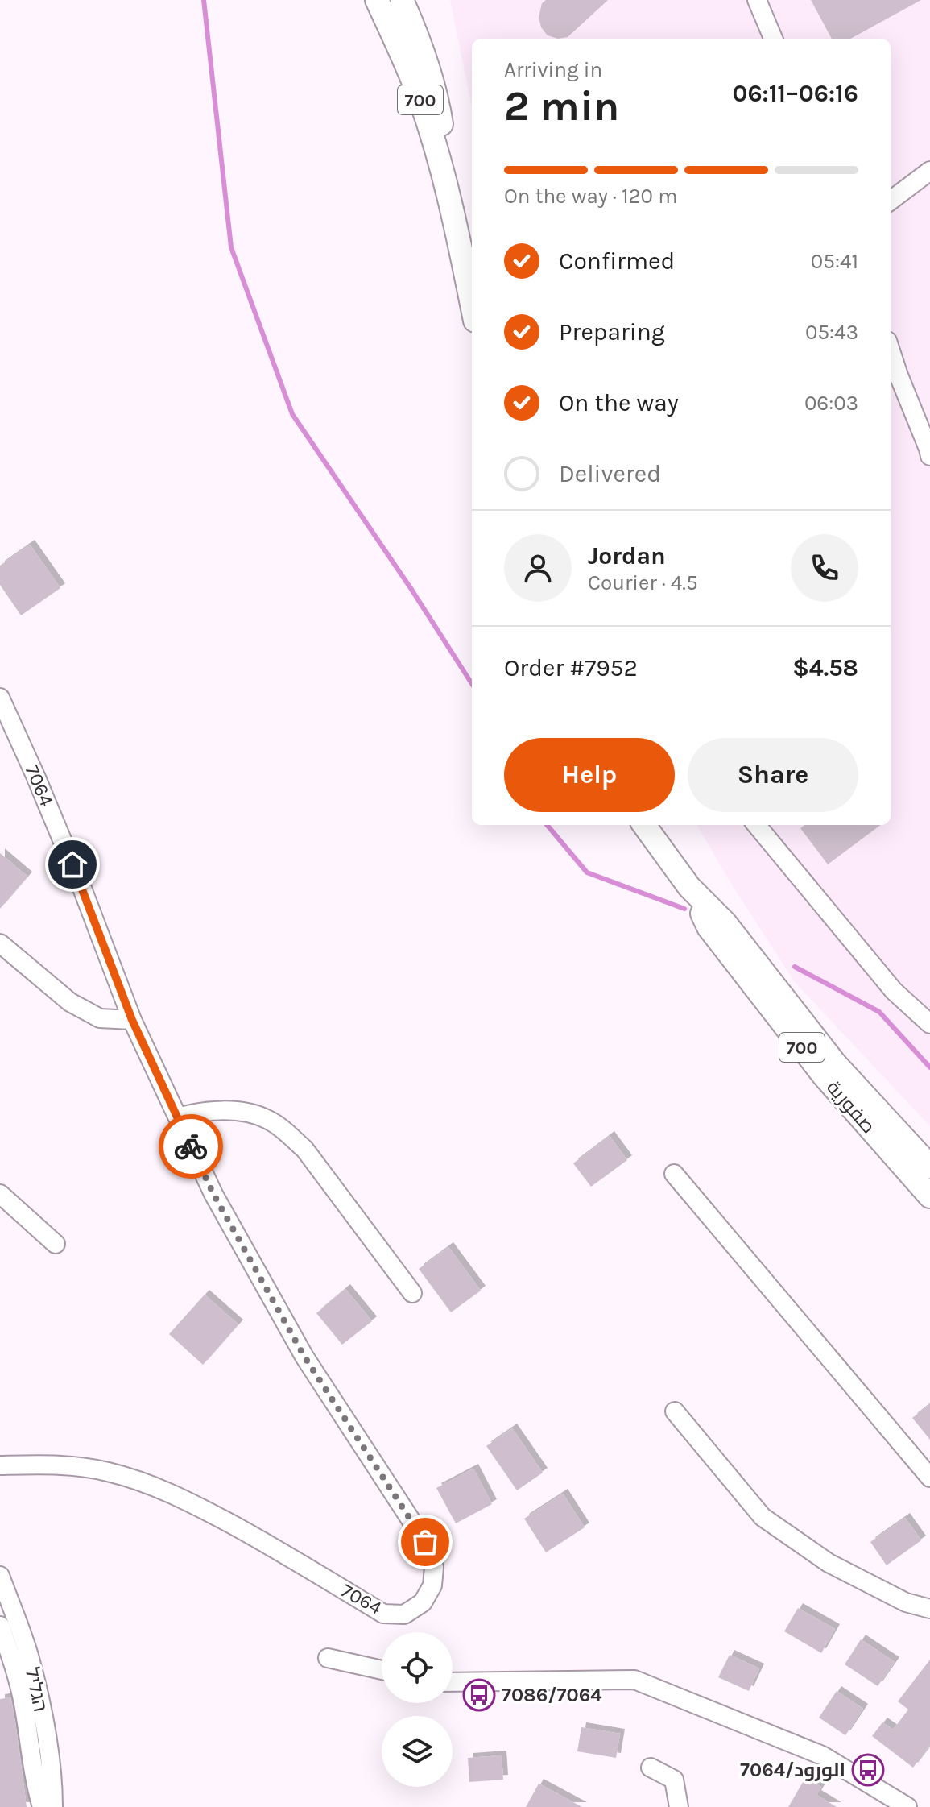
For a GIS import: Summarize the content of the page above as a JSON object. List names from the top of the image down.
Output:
{
  "streets": {
    "main road": ["700", "صفورية"],
    "street": ["7064", "הגליל"]
  },
  "places": {
    "bus stop": ["7086/7064", "الورود/7064"]
  },
  "page": {
    "heading": ["2 min", "Arriving in", "06:11–06:16"],
    "panel": [
      "Jordan",
      "Courier · 4.5",
      "Order #7952",
      "$4.58"
    ],
    "bar": "On the way · 120 m",
    "list": [
      ["Confirmed", "05:41"],
      ["Preparing", "05:43"],
      ["On the way", "06:03"],
      "Delivered"
    ],
    "buttons": ["Help", "Share"]
  }
}
